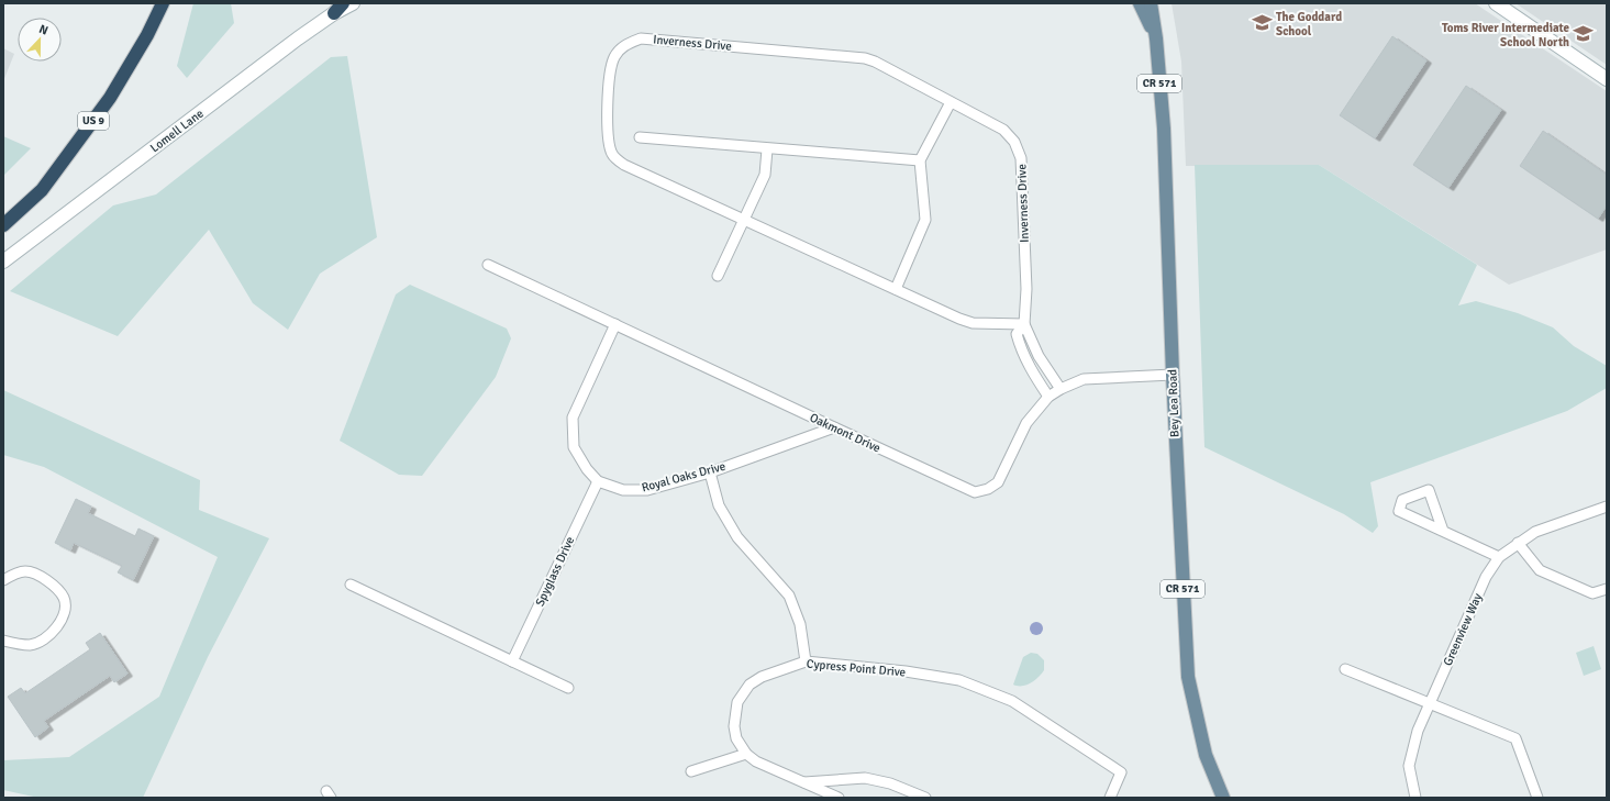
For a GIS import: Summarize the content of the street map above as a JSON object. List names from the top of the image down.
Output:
{
  "streets": {
    "highway": ["US 9"],
    "main road": ["CR 571", "Bey Lea Road"],
    "street": [
      "Inverness Drive",
      "Lomell Lane",
      "Oakmont Drive",
      "Royal Oaks Drive",
      "Spyglass Drive",
      "Greenview Way",
      "Cypress Point Drive"
    ]
  },
  "crossings": [
    ["Inverness Drive", "Oakmont Drive"],
    ["Bey Lea Road", "Oakmont Drive"],
    ["Oakmont Drive", "Royal Oaks Drive"],
    ["Royal Oaks Drive", "Spyglass Drive"]
  ],
  "places": {
    "school or university": ["The Goddard School", "Toms River Intermediate School North"]
  },
  "north": "top"
}
